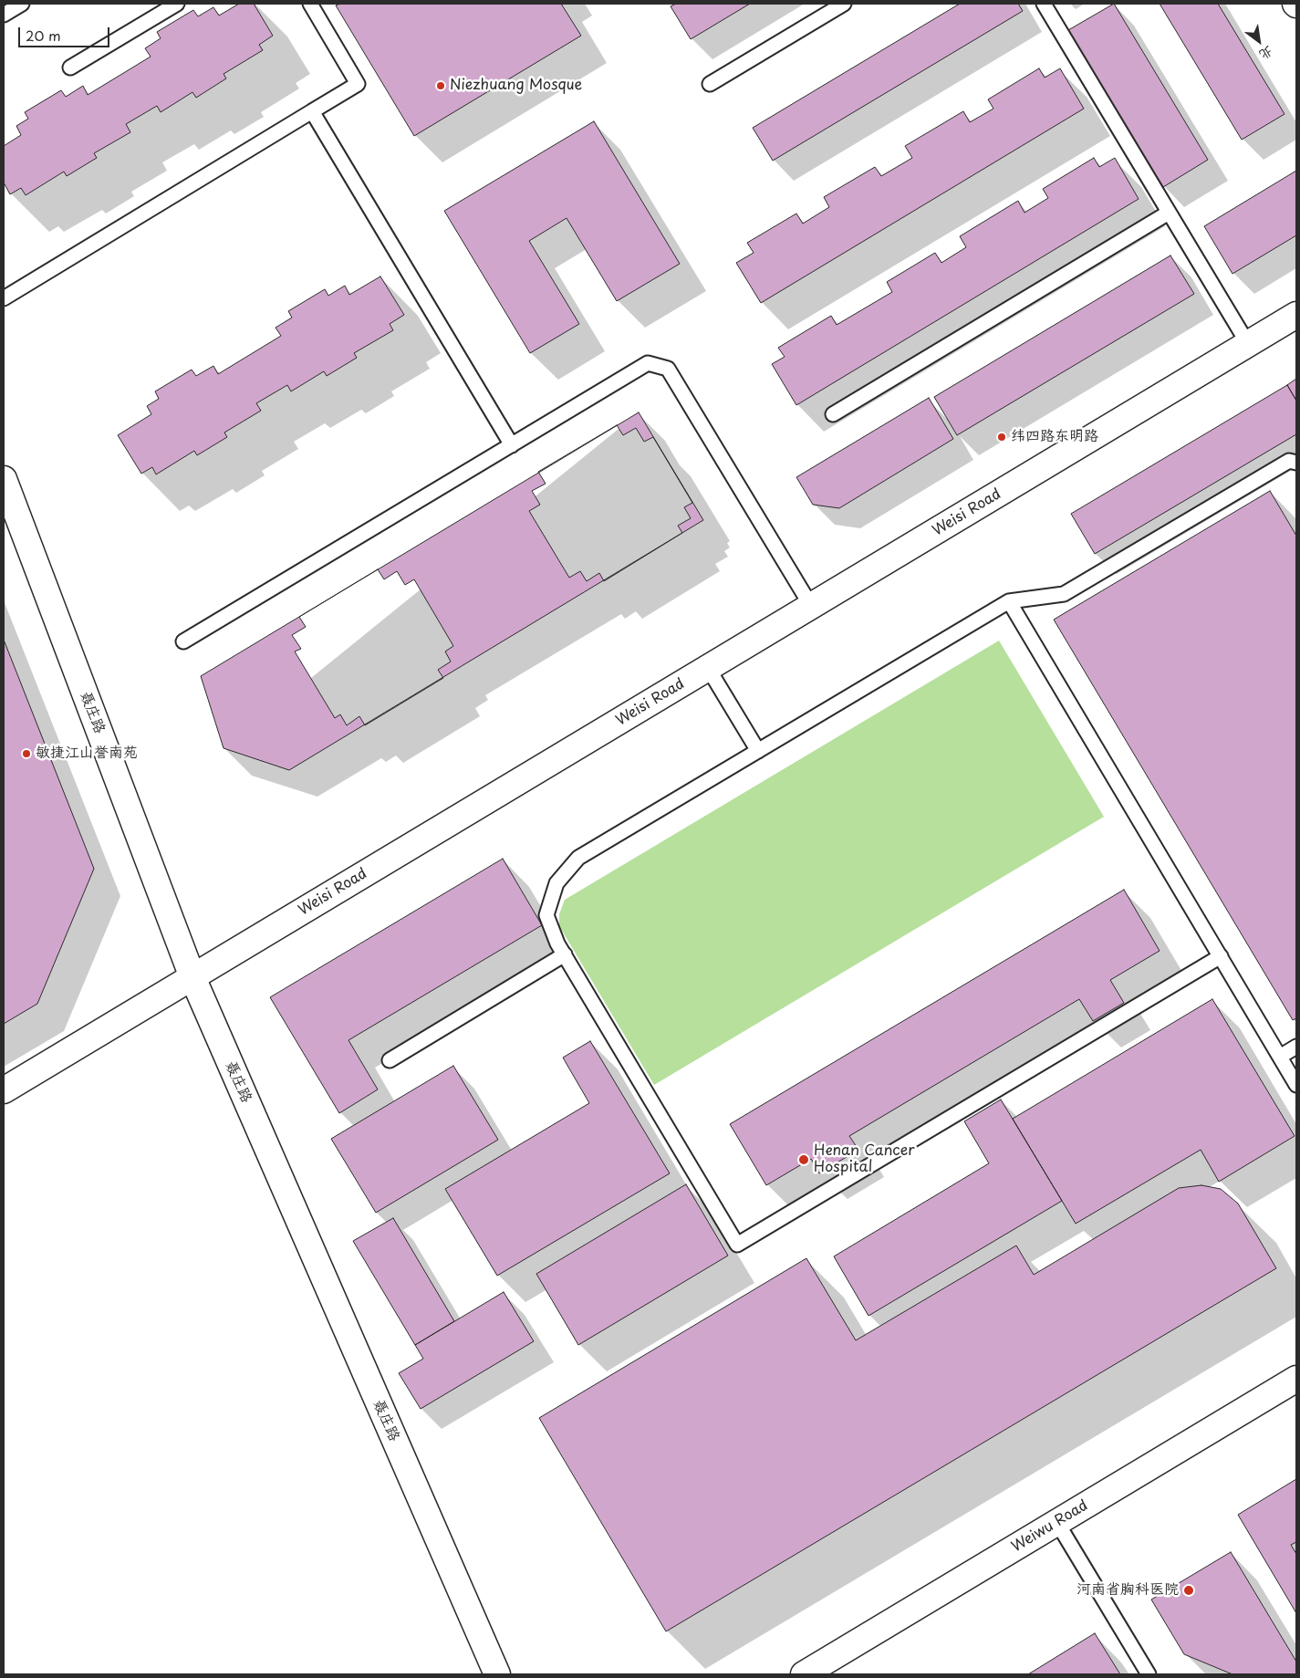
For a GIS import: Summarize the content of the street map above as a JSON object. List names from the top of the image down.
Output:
{
  "streets": {
    "street": ["Weisi Road", "聂庄路", "Weiwu Road"]
  },
  "crossings": [
    ["Weisi Road", "聂庄路"]
  ],
  "places": [
    "Niezhuang Mosque",
    "纬四路东明路",
    "敏捷江山誉南苑",
    "Henan Cancer Hospital",
    "河南省胸科医院"
  ],
  "scale_bar": "20 m",
  "north": "bottom right"
}
